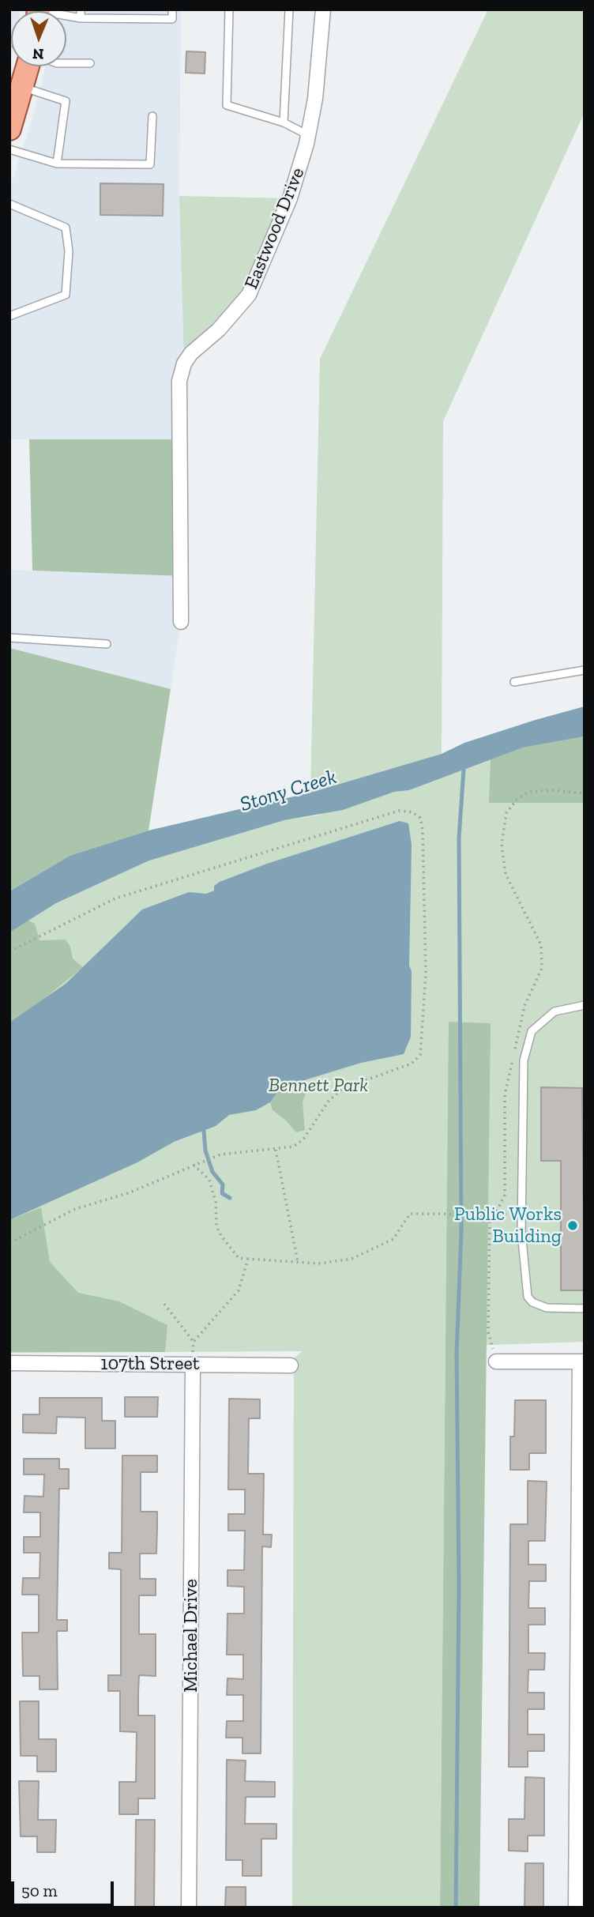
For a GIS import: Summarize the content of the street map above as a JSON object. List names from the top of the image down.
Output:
{
  "streets": {
    "street": ["Eastwood Drive", "107th Street", "Michael Drive"]
  },
  "crossings": [
    ["107th Street", "Michael Drive"]
  ],
  "water": ["Stony Creek"],
  "parks": ["Bennett Park"],
  "places": ["Public Works Building"],
  "scale_bar": "50 m",
  "north": "bottom"
}
